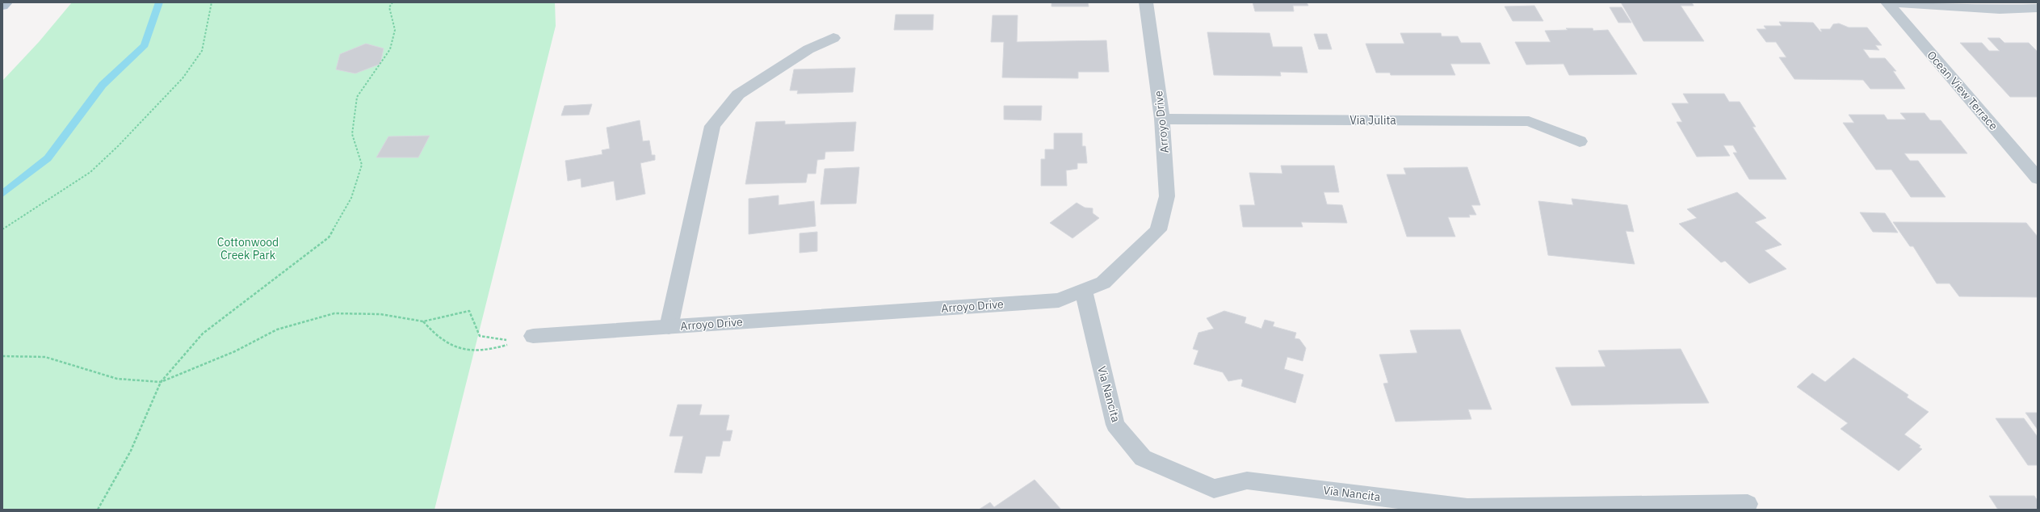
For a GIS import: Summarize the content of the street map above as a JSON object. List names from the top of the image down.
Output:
{
  "streets": {
    "street": [
      "Ocean View Terrace",
      "Via Julita",
      "Arroyo Drive",
      "Via Nancita"
    ]
  },
  "crossings": [
    ["Via Julita", "Arroyo Drive"],
    ["Arroyo Drive", "Via Nancita"]
  ],
  "parks": ["Cottonwood Creek Park"]
}
